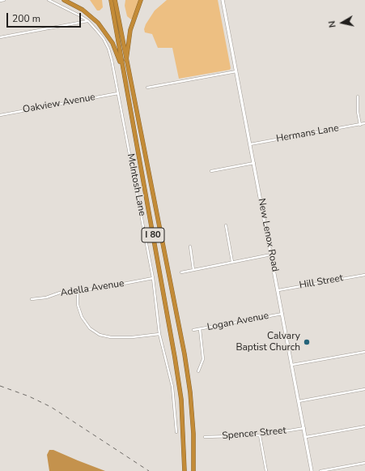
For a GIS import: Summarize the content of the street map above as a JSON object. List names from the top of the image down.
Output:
{
  "streets": {
    "highway": ["I 80"],
    "street": [
      "Oakview Avenue",
      "Hermans Lane",
      "McIntosh Lane",
      "New Lenox Road",
      "Hill Street",
      "Adella Avenue",
      "Logan Avenue",
      "Spencer Street"
    ]
  },
  "crossings": [
    ["Oakview Avenue", "McIntosh Lane"],
    ["Hermans Lane", "New Lenox Road"],
    ["McIntosh Lane", "Adella Avenue"],
    ["New Lenox Road", "Hill Street"],
    ["New Lenox Road", "Logan Avenue"],
    ["New Lenox Road", "Spencer Street"]
  ],
  "places": ["Calvary Baptist Church"],
  "scale_bar": "200 m",
  "north": "left"
}
